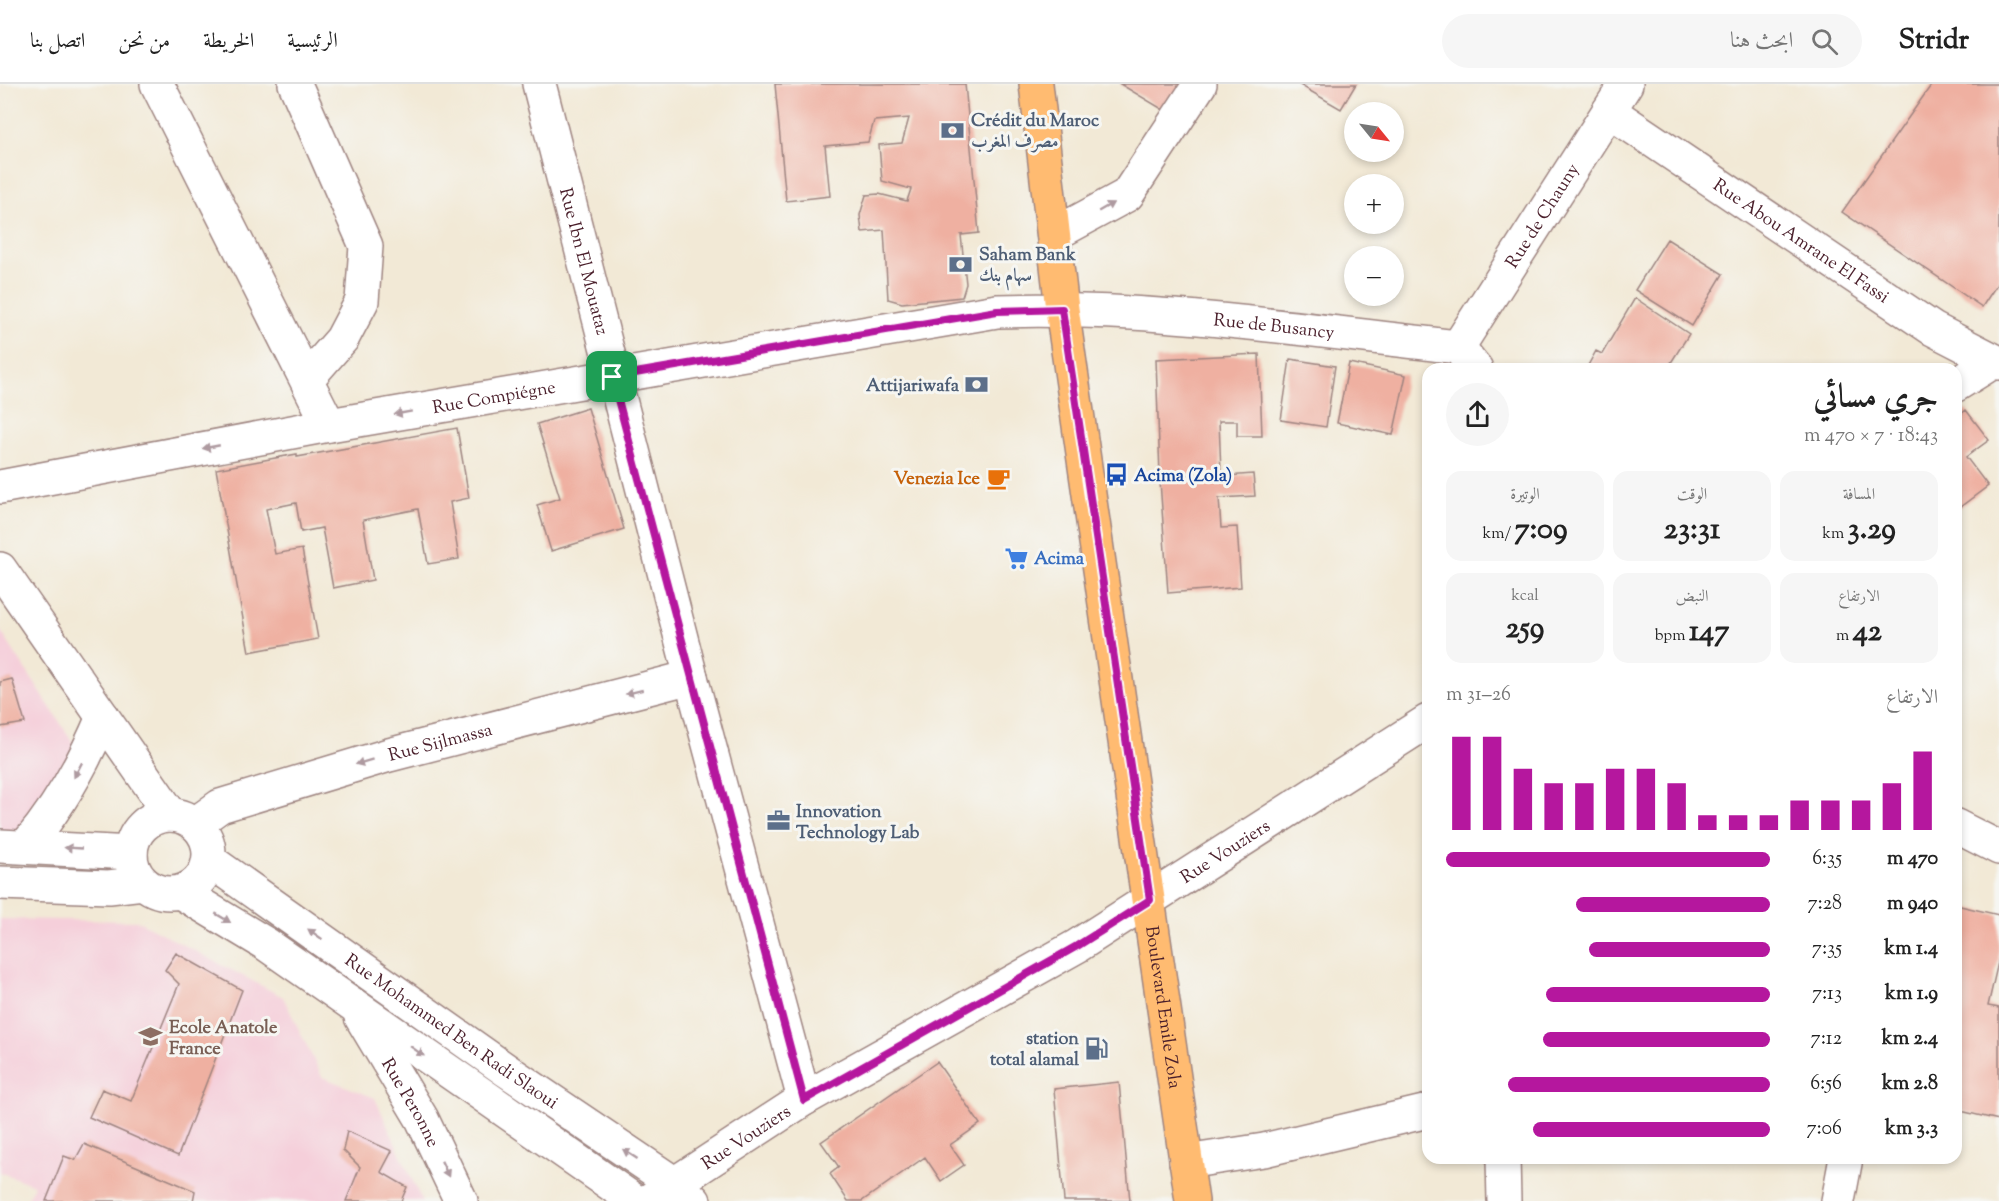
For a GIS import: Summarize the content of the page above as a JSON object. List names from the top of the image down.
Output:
{
  "streets": {
    "main road": ["Boulevard Emile Zola"],
    "street": [
      "Rue de Chauny",
      "Rue Abou Amrane El Fassi",
      "Rue Ibn El Mouataz",
      "Rue de Busancy",
      "Rue Compiégne",
      "Rue Sijlmassa",
      "Rue Vouziers",
      "Rue Mohammed Ben Radi Slaoui",
      "Rue Peronne"
    ]
  },
  "crossings": [
    ["Rue de Chauny", "Rue Abou Amrane El Fassi"],
    ["Rue de Chauny", "Rue de Busancy"],
    ["Rue Ibn El Mouataz", "Rue Compiégne"],
    ["Rue Ibn El Mouataz", "Rue Sijlmassa"],
    ["Rue Ibn El Mouataz", "Rue Vouziers"],
    ["Rue de Busancy", "Rue Compiégne"],
    ["Rue de Busancy", "Boulevard Emile Zola"],
    ["Rue Compiégne", "Boulevard Emile Zola"],
    ["Rue Sijlmassa", "Rue Mohammed Ben Radi Slaoui"],
    ["Rue Vouziers", "Boulevard Emile Zola"],
    ["Rue Vouziers", "Rue Mohammed Ben Radi Slaoui"],
    ["Rue Mohammed Ben Radi Slaoui", "Rue Peronne"]
  ],
  "one_way": ["Rue Compiégne", "Rue Sijlmassa", "Rue Peronne"],
  "places": {
    "bank": ["Crédit du Maroc مصرف المغرب", "Saham Bank سهام بنك", "Attijariwafa"],
    "bus stop": ["Acima (Zola)"],
    "cafe": ["Venezia Ice"],
    "supermarket": ["Acima"],
    "office": ["Innovation Technology Lab"],
    "school or university": ["Ecole Anatole France"],
    "fuel station": ["station total alamal"]
  },
  "north": "bottom right",
  "page": {
    "header": "Stridr",
    "search": "ابحث هنا",
    "nav": [
      "الرئيسية",
      "الخريطة",
      "من نحن",
      "اتصل بنا"
    ],
    "map_buttons": ["+", "−"],
    "heading": ["جري مسائي", "18:43 · 7 × 470 m"],
    "stats": [
      ["المسافة", "3.29 km"],
      ["الوقت", "23:31"],
      ["الوتيرة", "7:09 /km"],
      ["الارتفاع", "42 m"],
      ["النبض", "147 bpm"],
      ["kcal", "259"]
    ],
    "chart": ["الارتفاع", "26–31 m"],
    "list": [
      {
        "name": "470 m",
        "note": "6:35"
      },
      {
        "name": "940 m",
        "note": "7:28"
      },
      {
        "name": "1.4 km",
        "note": "7:35"
      },
      {
        "name": "1.9 km",
        "note": "7:13"
      },
      {
        "name": "2.4 km",
        "note": "7:12"
      },
      {
        "name": "2.8 km",
        "note": "6:56"
      },
      {
        "name": "3.3 km",
        "note": "7:06"
      }
    ]
  }
}
